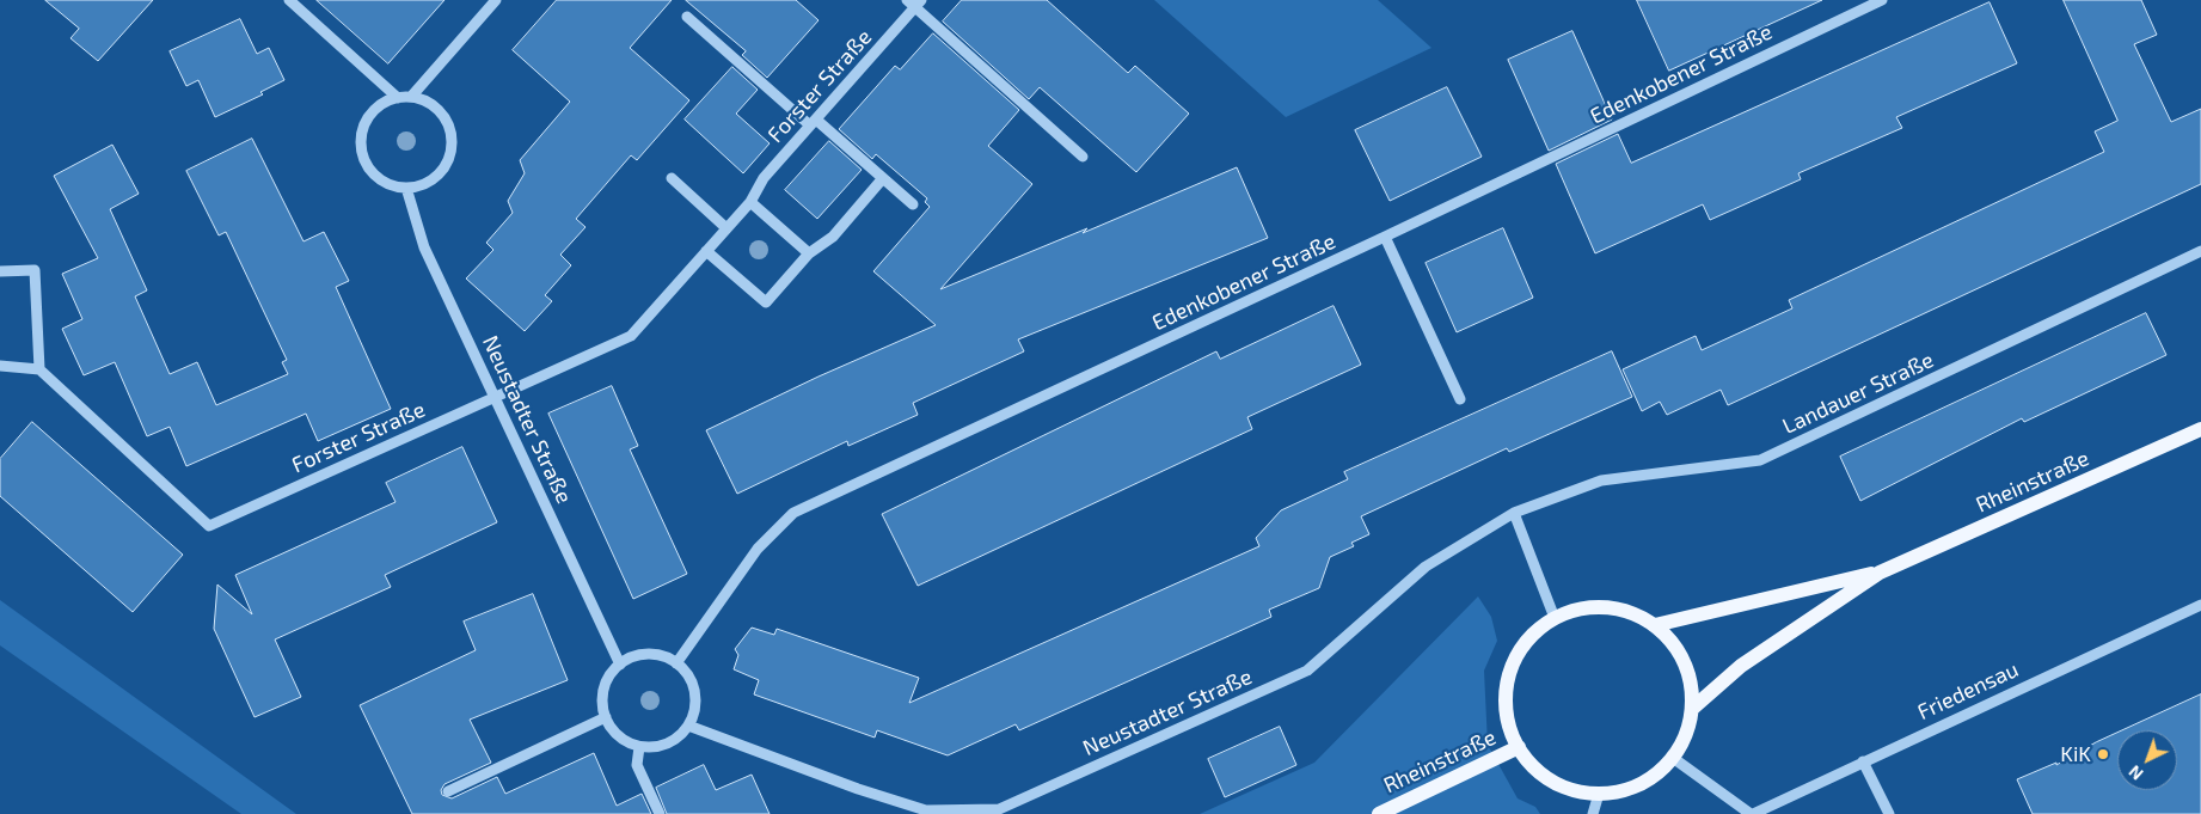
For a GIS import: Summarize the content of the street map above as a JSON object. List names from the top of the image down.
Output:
{
  "streets": {
    "main road": ["Rheinstraße"],
    "street": [
      "Edenkobener Straße",
      "Forster Straße",
      "Landauer Straße",
      "Neustadter Straße",
      "Friedensau"
    ]
  },
  "crossings": [
    ["Edenkobener Straße", "Neustadter Straße"],
    ["Forster Straße", "Neustadter Straße"],
    ["Landauer Straße", "Neustadter Straße"],
    ["Rheinstraße", "Friedensau"]
  ],
  "places": ["KiK"],
  "north": "bottom left"
}
